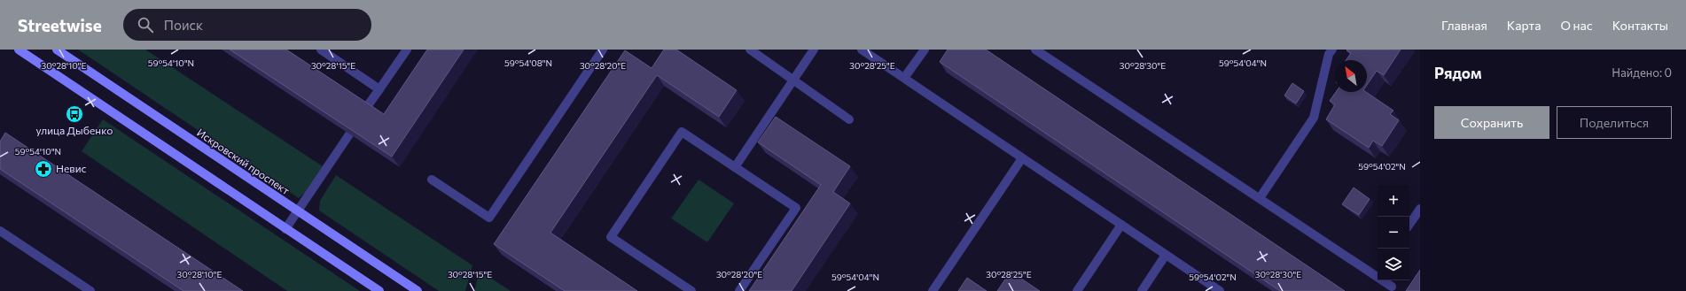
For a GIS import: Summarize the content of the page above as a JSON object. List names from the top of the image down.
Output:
{
  "streets": {
    "street": ["Искровский проспект"]
  },
  "places": {
    "bus stop": ["улица Дыбенко"],
    "pharmacy": ["Невис"]
  },
  "north": "top left",
  "page": {
    "header": "Streetwise",
    "search": "Поиск",
    "nav": [
      "Главная",
      "Карта",
      "О нас",
      "Контакты"
    ],
    "heading": ["Рядом", "Найдено: 0"],
    "buttons": ["Сохранить", "Поделиться"],
    "map_buttons": ["+", "−"]
  },
  "coordinates": [
    "59°54'10\"N",
    "59°54'08\"N",
    "59°54'04\"N",
    "30°28'10\"E",
    "30°28'20\"E",
    "30°28'30\"E",
    "30°28'15\"E",
    "30°28'25\"E",
    "59°54'02\"N"
  ]
}
